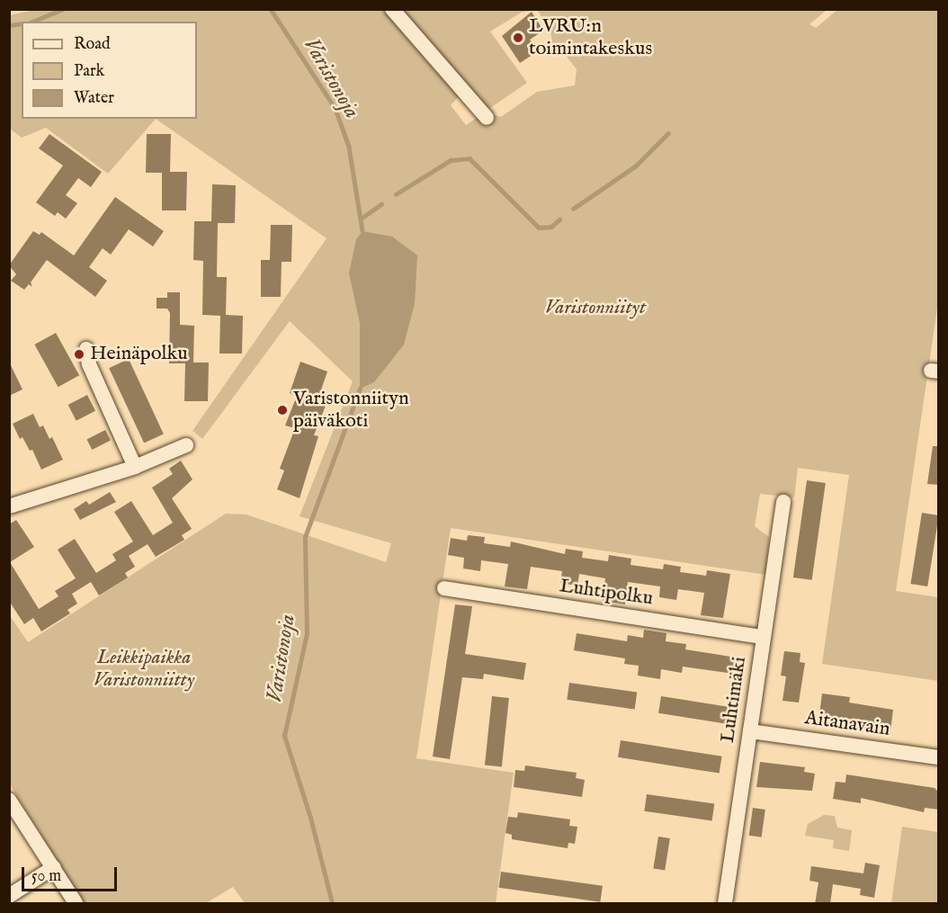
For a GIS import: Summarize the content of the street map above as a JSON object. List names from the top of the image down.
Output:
{
  "streets": {
    "street": ["Luhtipolku", "Luhtimäki", "Aitanavain"]
  },
  "crossings": [
    ["Luhtipolku", "Luhtimäki"],
    ["Luhtimäki", "Aitanavain"]
  ],
  "water": ["Varistonoja"],
  "parks": ["Varistonniityt", "Leikkipaikka Varistonniitty"],
  "places": ["LVRU:n toimintakeskus", "Heinäpolku", "Varistonniityn päiväkoti"],
  "legend": ["Road", "Park", "Water"],
  "scale_bar": "50 m"
}
